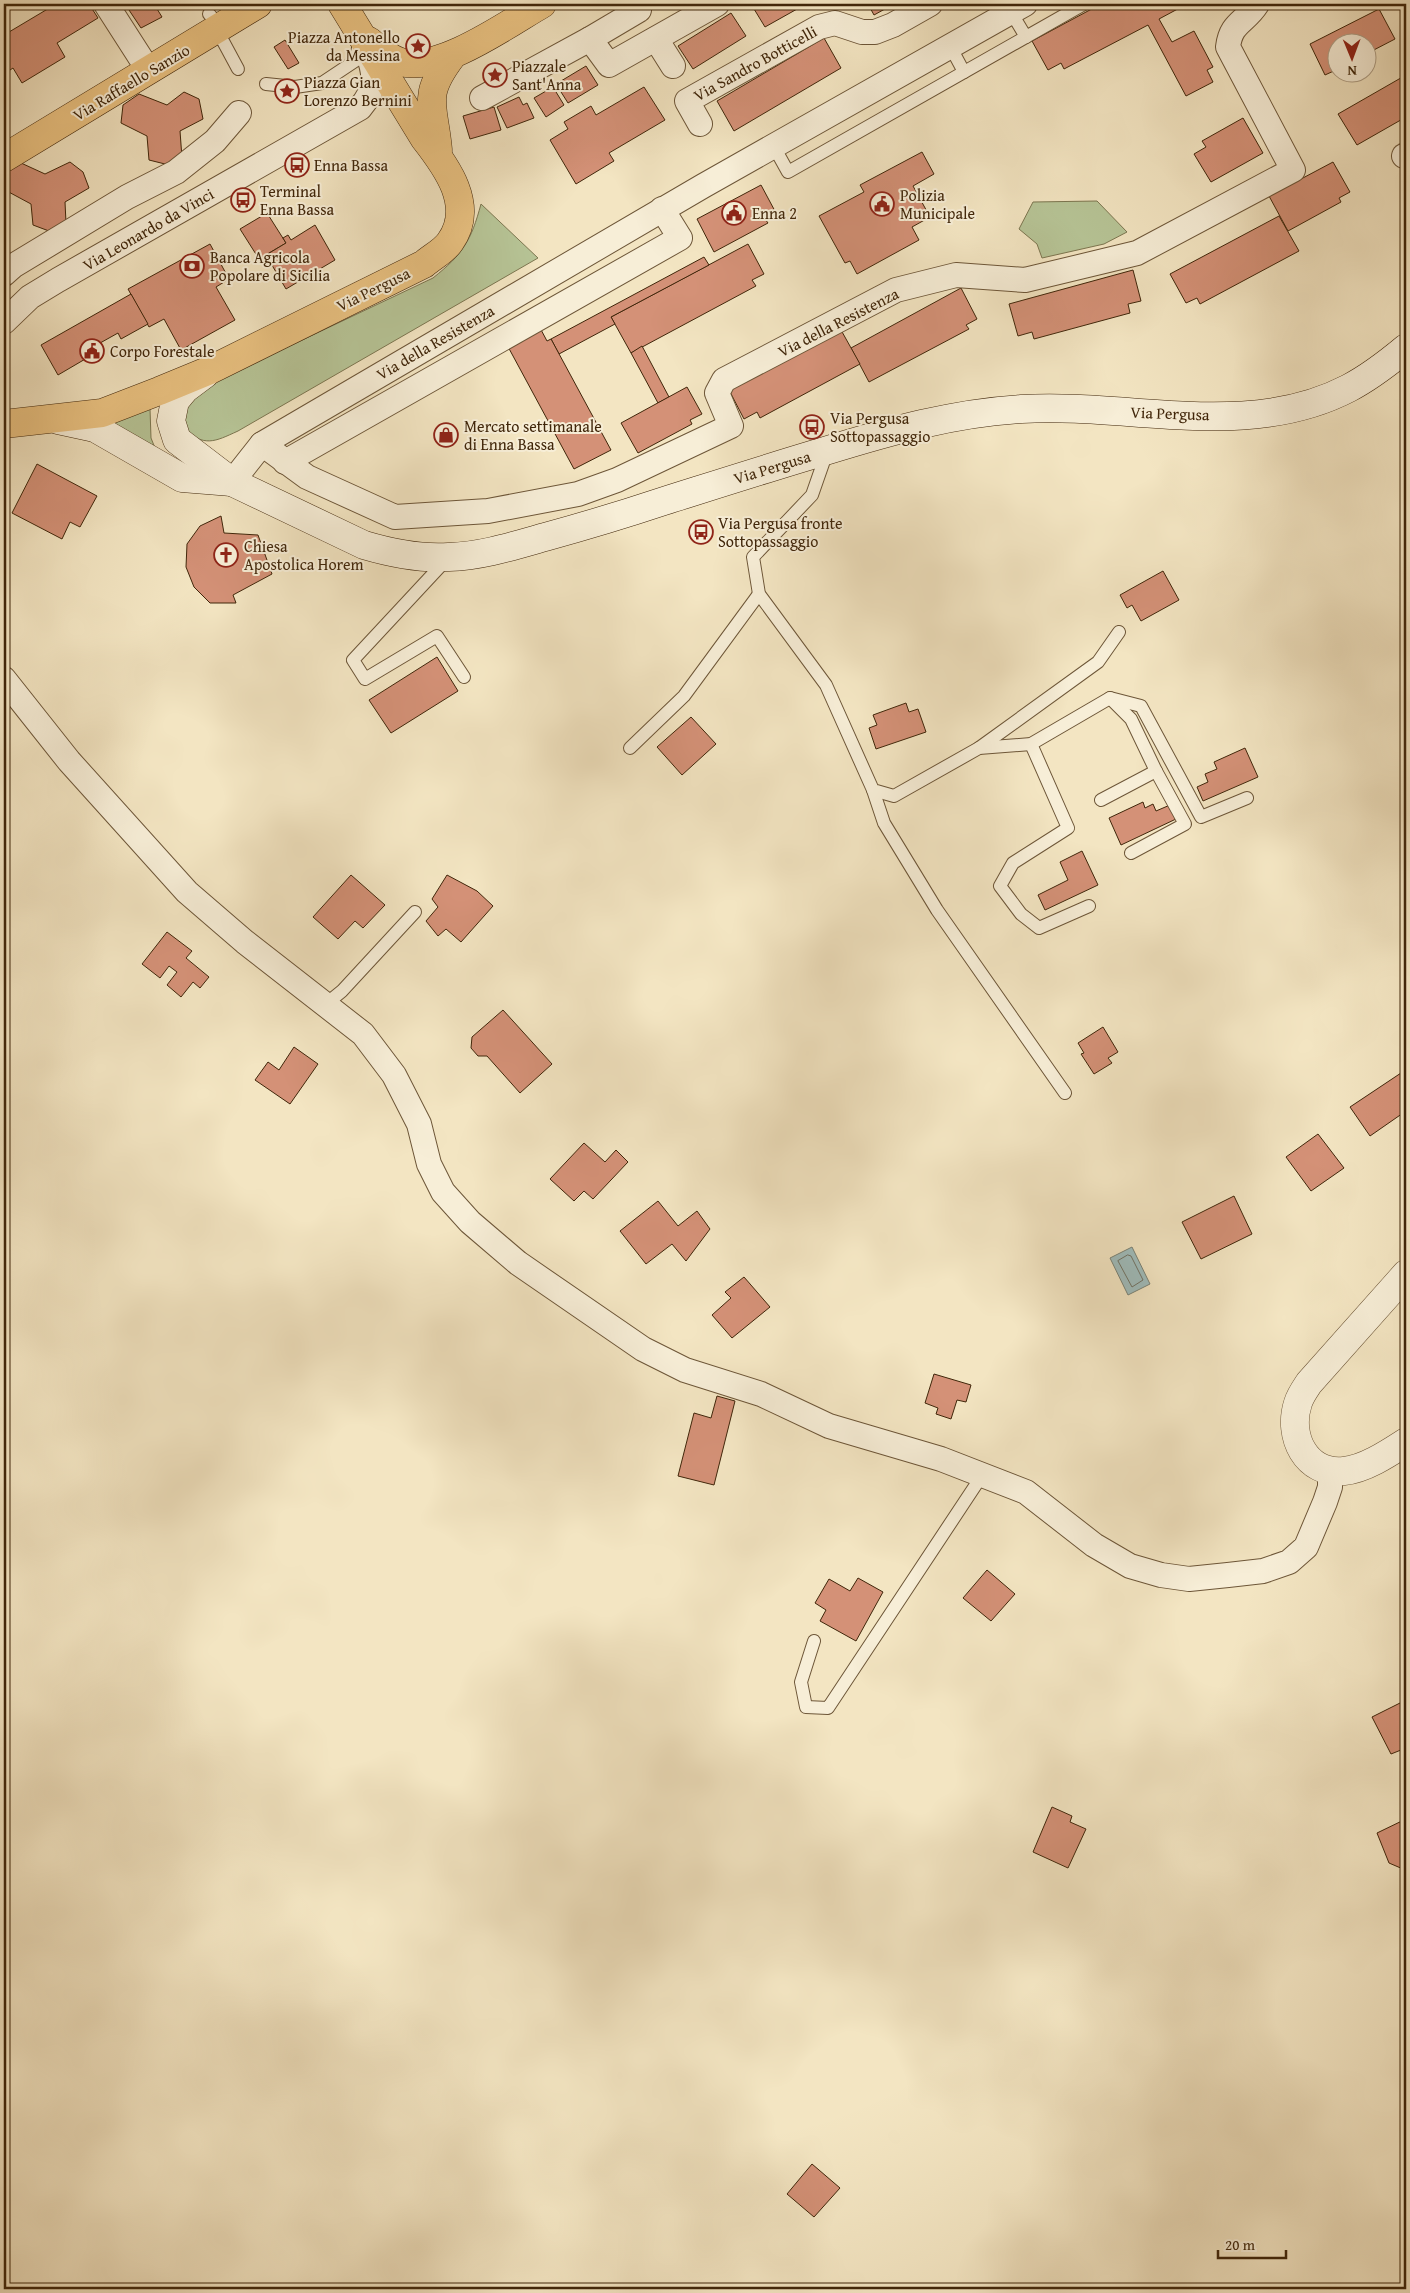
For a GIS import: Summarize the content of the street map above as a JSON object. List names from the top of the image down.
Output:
{
  "streets": {
    "main road": ["Via Raffaello Sanzio", "Via Pergusa"],
    "street": ["Via Sandro Botticelli", "Via Leonardo da Vinci", "Via della Resistenza"]
  },
  "crossings": [
    ["Via Pergusa", "Via della Resistenza"]
  ],
  "places": {
    "place": ["Piazza Antonello da Messina", "Piazzale Sant'Anna", "Piazza Gian Lorenzo Bernini"],
    "bus stop": [
      "Enna Bassa",
      "Terminal Enna Bassa",
      "Via Pergusa Sottopassaggio",
      "Via Pergusa fronte Sottopassaggio"
    ],
    "public building": ["Polizia Municipale", "Enna 2", "Corpo Forestale"],
    "bank": ["Banca Agricola Popolare di Sicilia"],
    "shop": ["Mercato settimanale di Enna Bassa"],
    "church": ["Chiesa Apostolica Horem"]
  },
  "scale_bar": "20 m",
  "north": "bottom"
}
